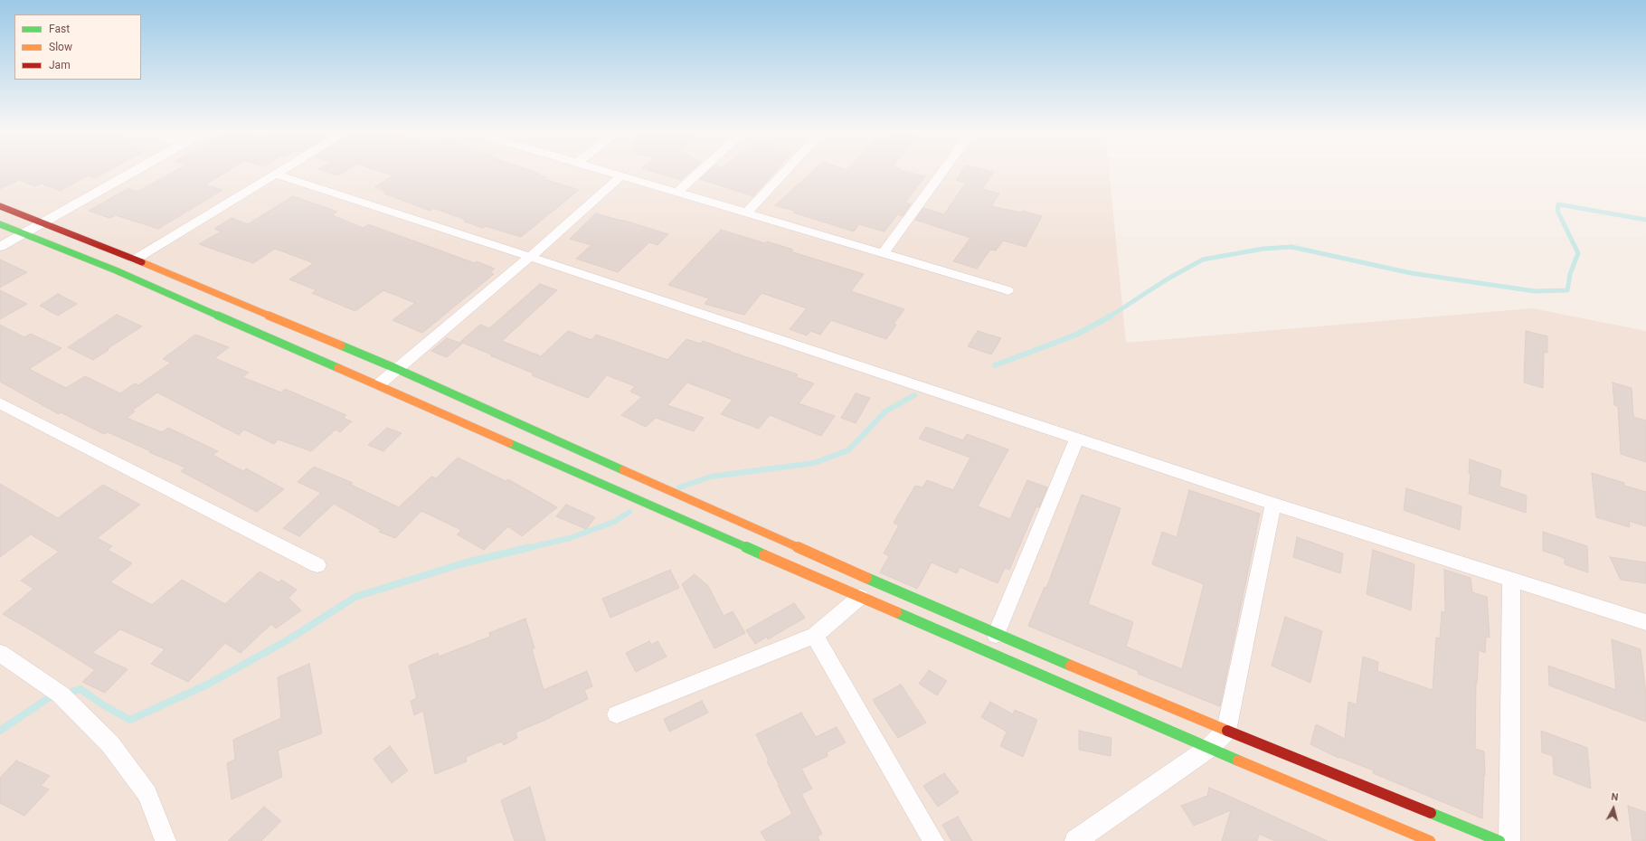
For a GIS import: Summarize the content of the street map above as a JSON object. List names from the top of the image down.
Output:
{
  "legend": ["Fast", "Slow", "Jam"],
  "north": "top"
}
